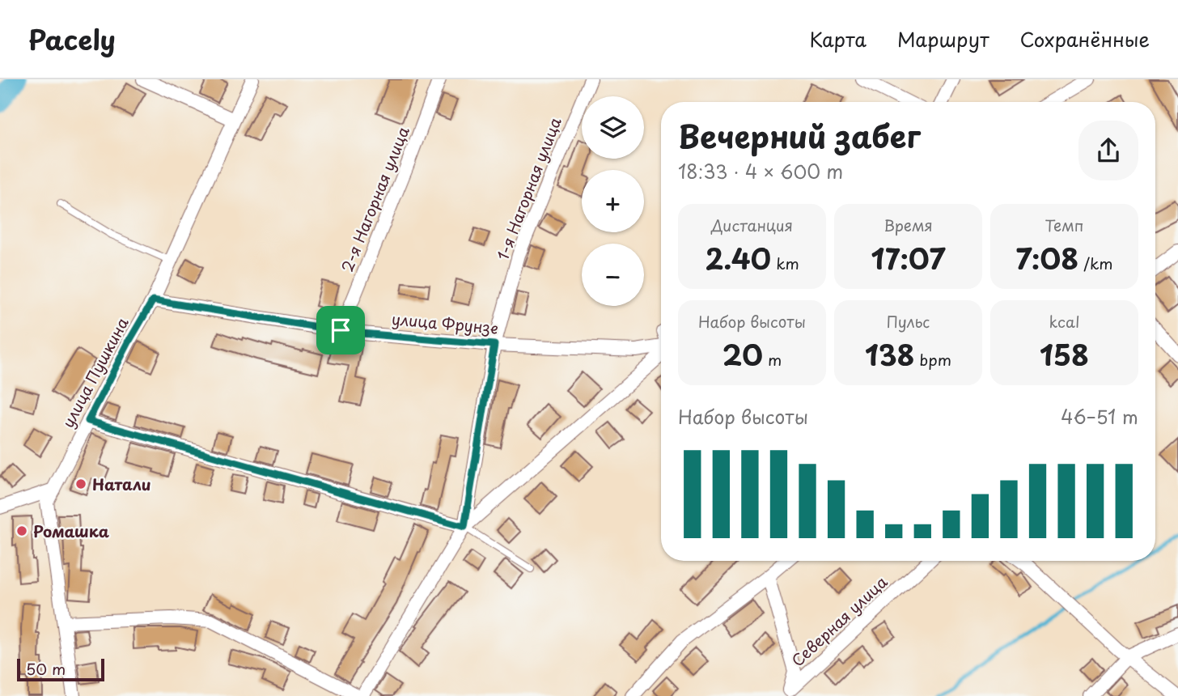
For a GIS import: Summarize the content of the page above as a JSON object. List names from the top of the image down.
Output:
{
  "streets": {
    "street": [
      "1-я Нагорная улица",
      "2-я Нагорная улица",
      "улица Фрунзе",
      "улица Пушкина",
      "Северная улица"
    ]
  },
  "crossings": [
    ["1-я Нагорная улица", "улица Фрунзе"],
    ["2-я Нагорная улица", "улица Фрунзе"],
    ["улица Фрунзе", "улица Пушкина"]
  ],
  "places": ["Натали", "Ромашка"],
  "scale_bar": "50 m",
  "page": {
    "header": "Pacely",
    "nav": ["Карта", "Маршрут", "Сохранённые"],
    "map_buttons": ["+", "−"],
    "heading": ["Вечерний забег", "18:33 · 4 × 600 m"],
    "stats": [
      ["Дистанция", "2.40 km"],
      ["Время", "17:07"],
      ["Темп", "7:08 /km"],
      ["Набор высоты", "20 m"],
      ["Пульс", "138 bpm"],
      ["kcal", "158"]
    ],
    "chart": ["Набор высоты", "46–51 m"],
    "scale": "50 m"
  }
}
